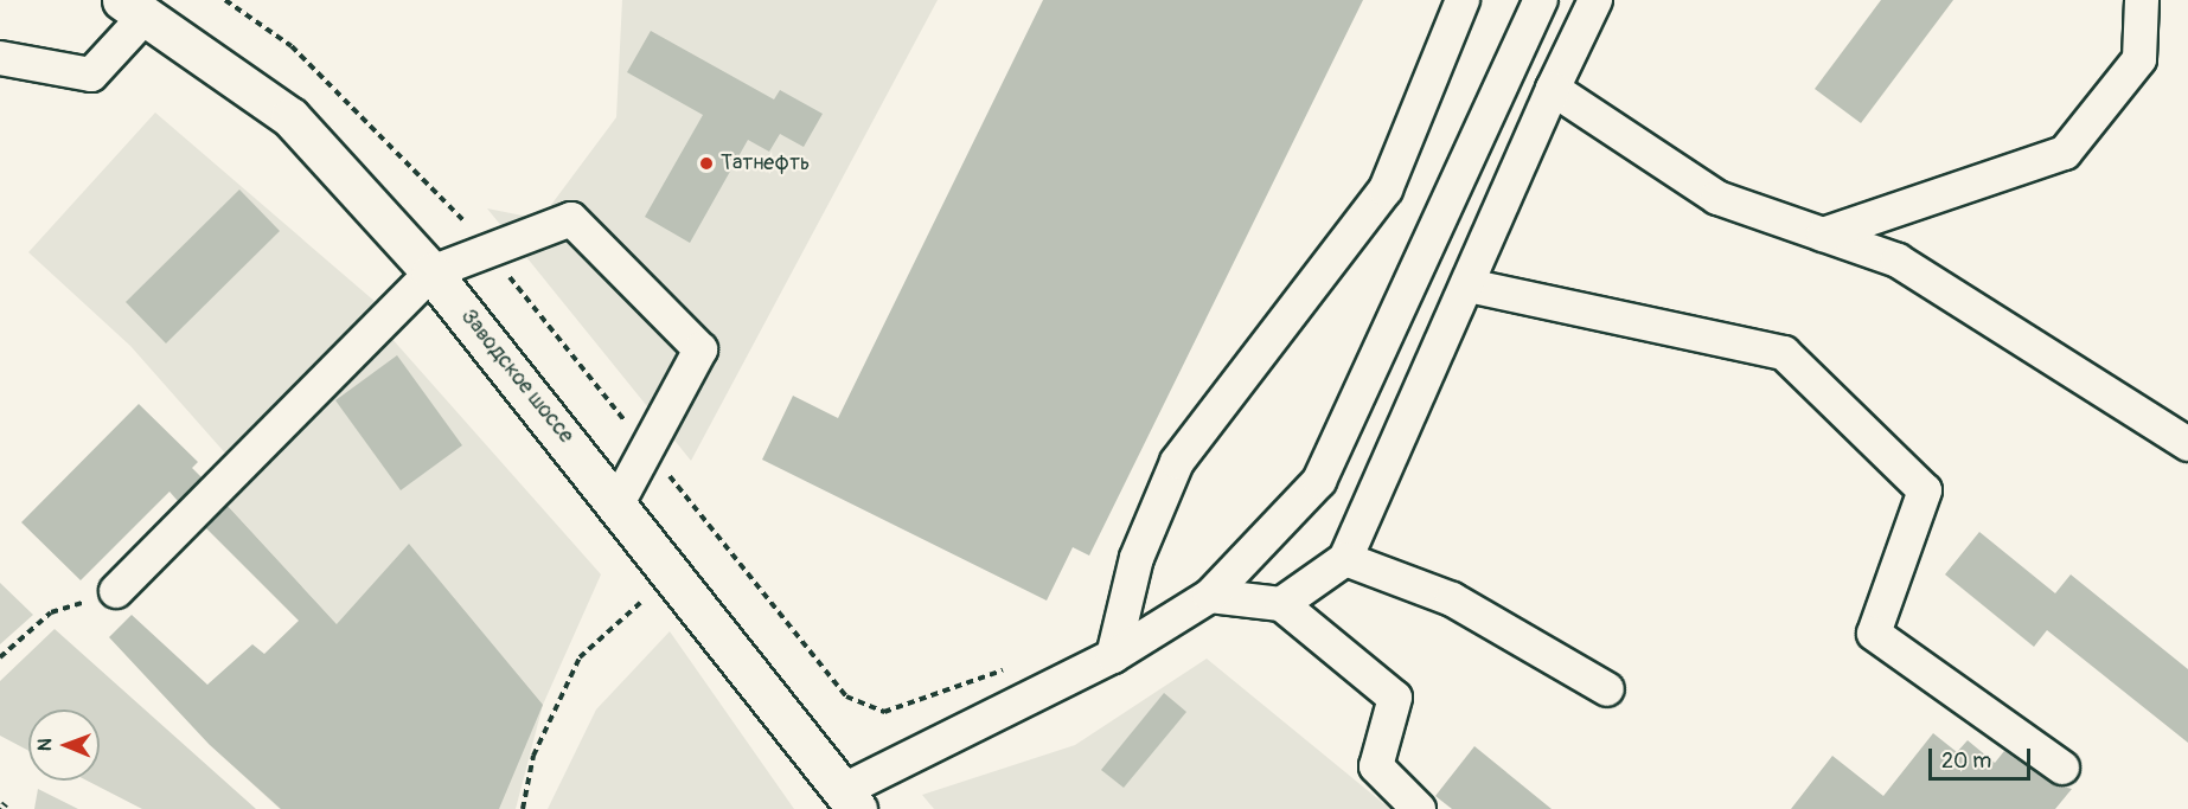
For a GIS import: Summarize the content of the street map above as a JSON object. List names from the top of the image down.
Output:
{
  "streets": {
    "main road": ["Заводское шоссе"]
  },
  "places": ["Татнефть"],
  "scale_bar": "20 m",
  "north": "left"
}
